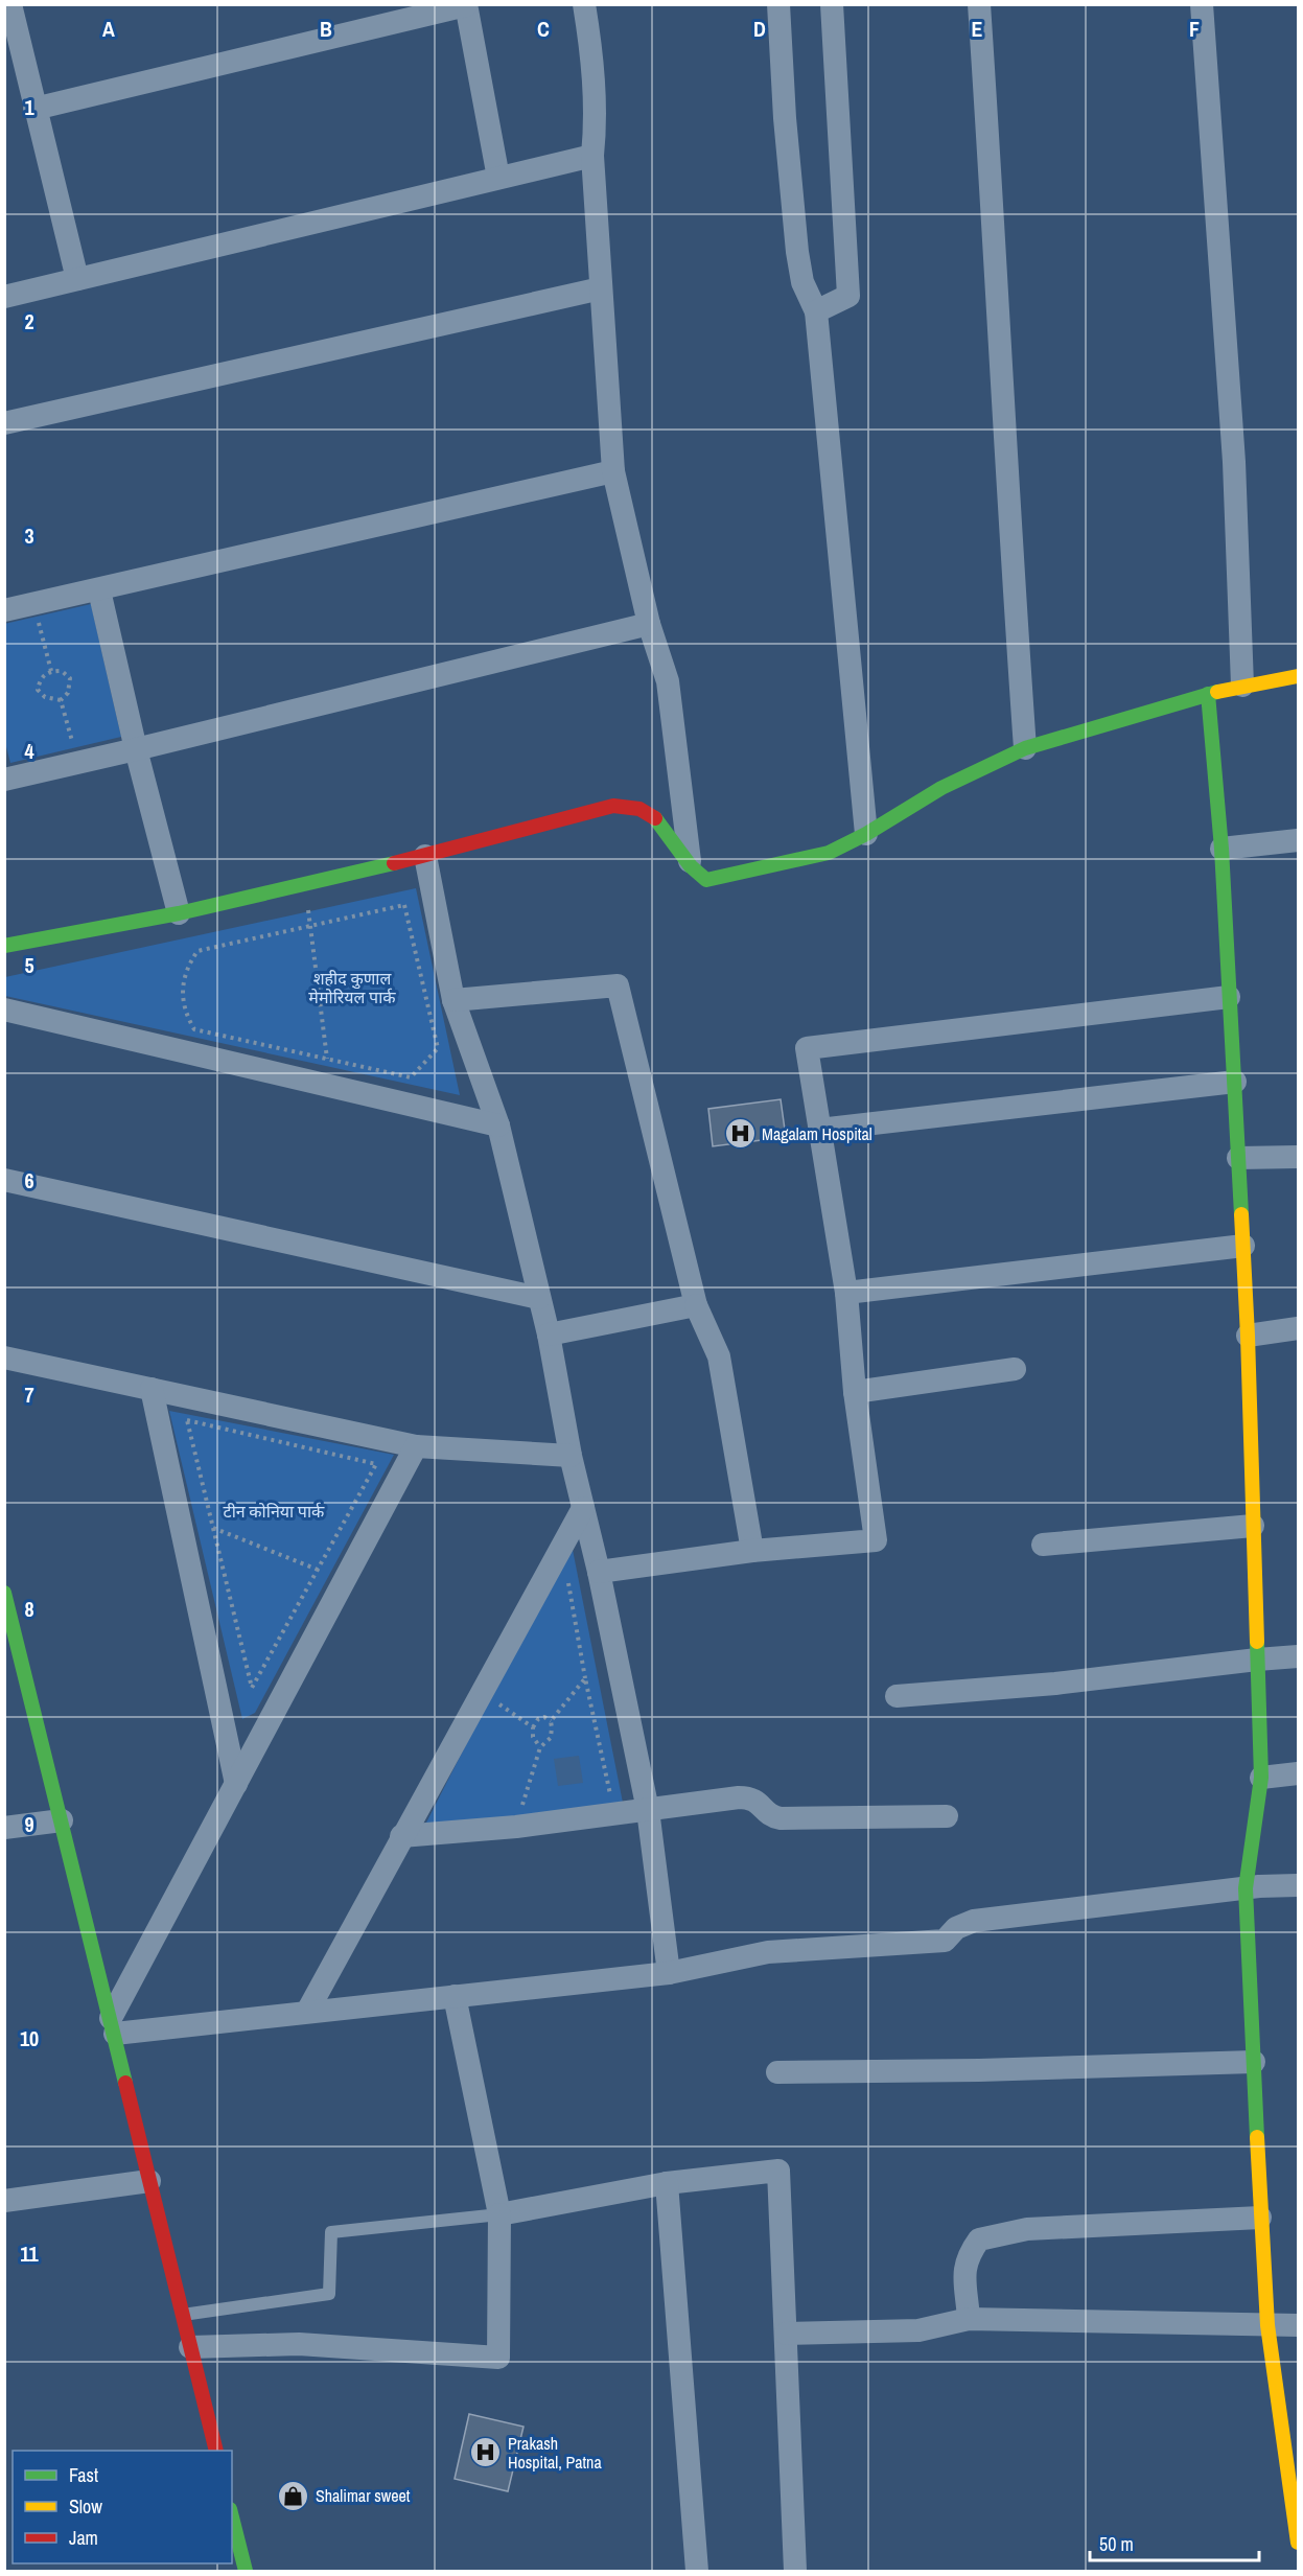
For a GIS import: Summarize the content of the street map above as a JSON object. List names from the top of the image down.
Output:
{
  "parks": ["शहीद कुणाल मेमोरियल पार्क", "टीन कोनिया पार्क"],
  "places": {
    "hospital": ["Magalam Hospital", "Prakash Hospital, Patna"],
    "shop": ["Shalimar sweet"]
  },
  "legend": ["Fast", "Slow", "Jam"],
  "scale_bar": "50 m",
  "grid": {
    "columns": [
      "A",
      "B",
      "C",
      "D",
      "E",
      "F"
    ],
    "rows": [
      "1",
      "2",
      "3",
      "4",
      "5",
      "6",
      "7",
      "8",
      "9",
      "10",
      "11"
    ]
  }
}
